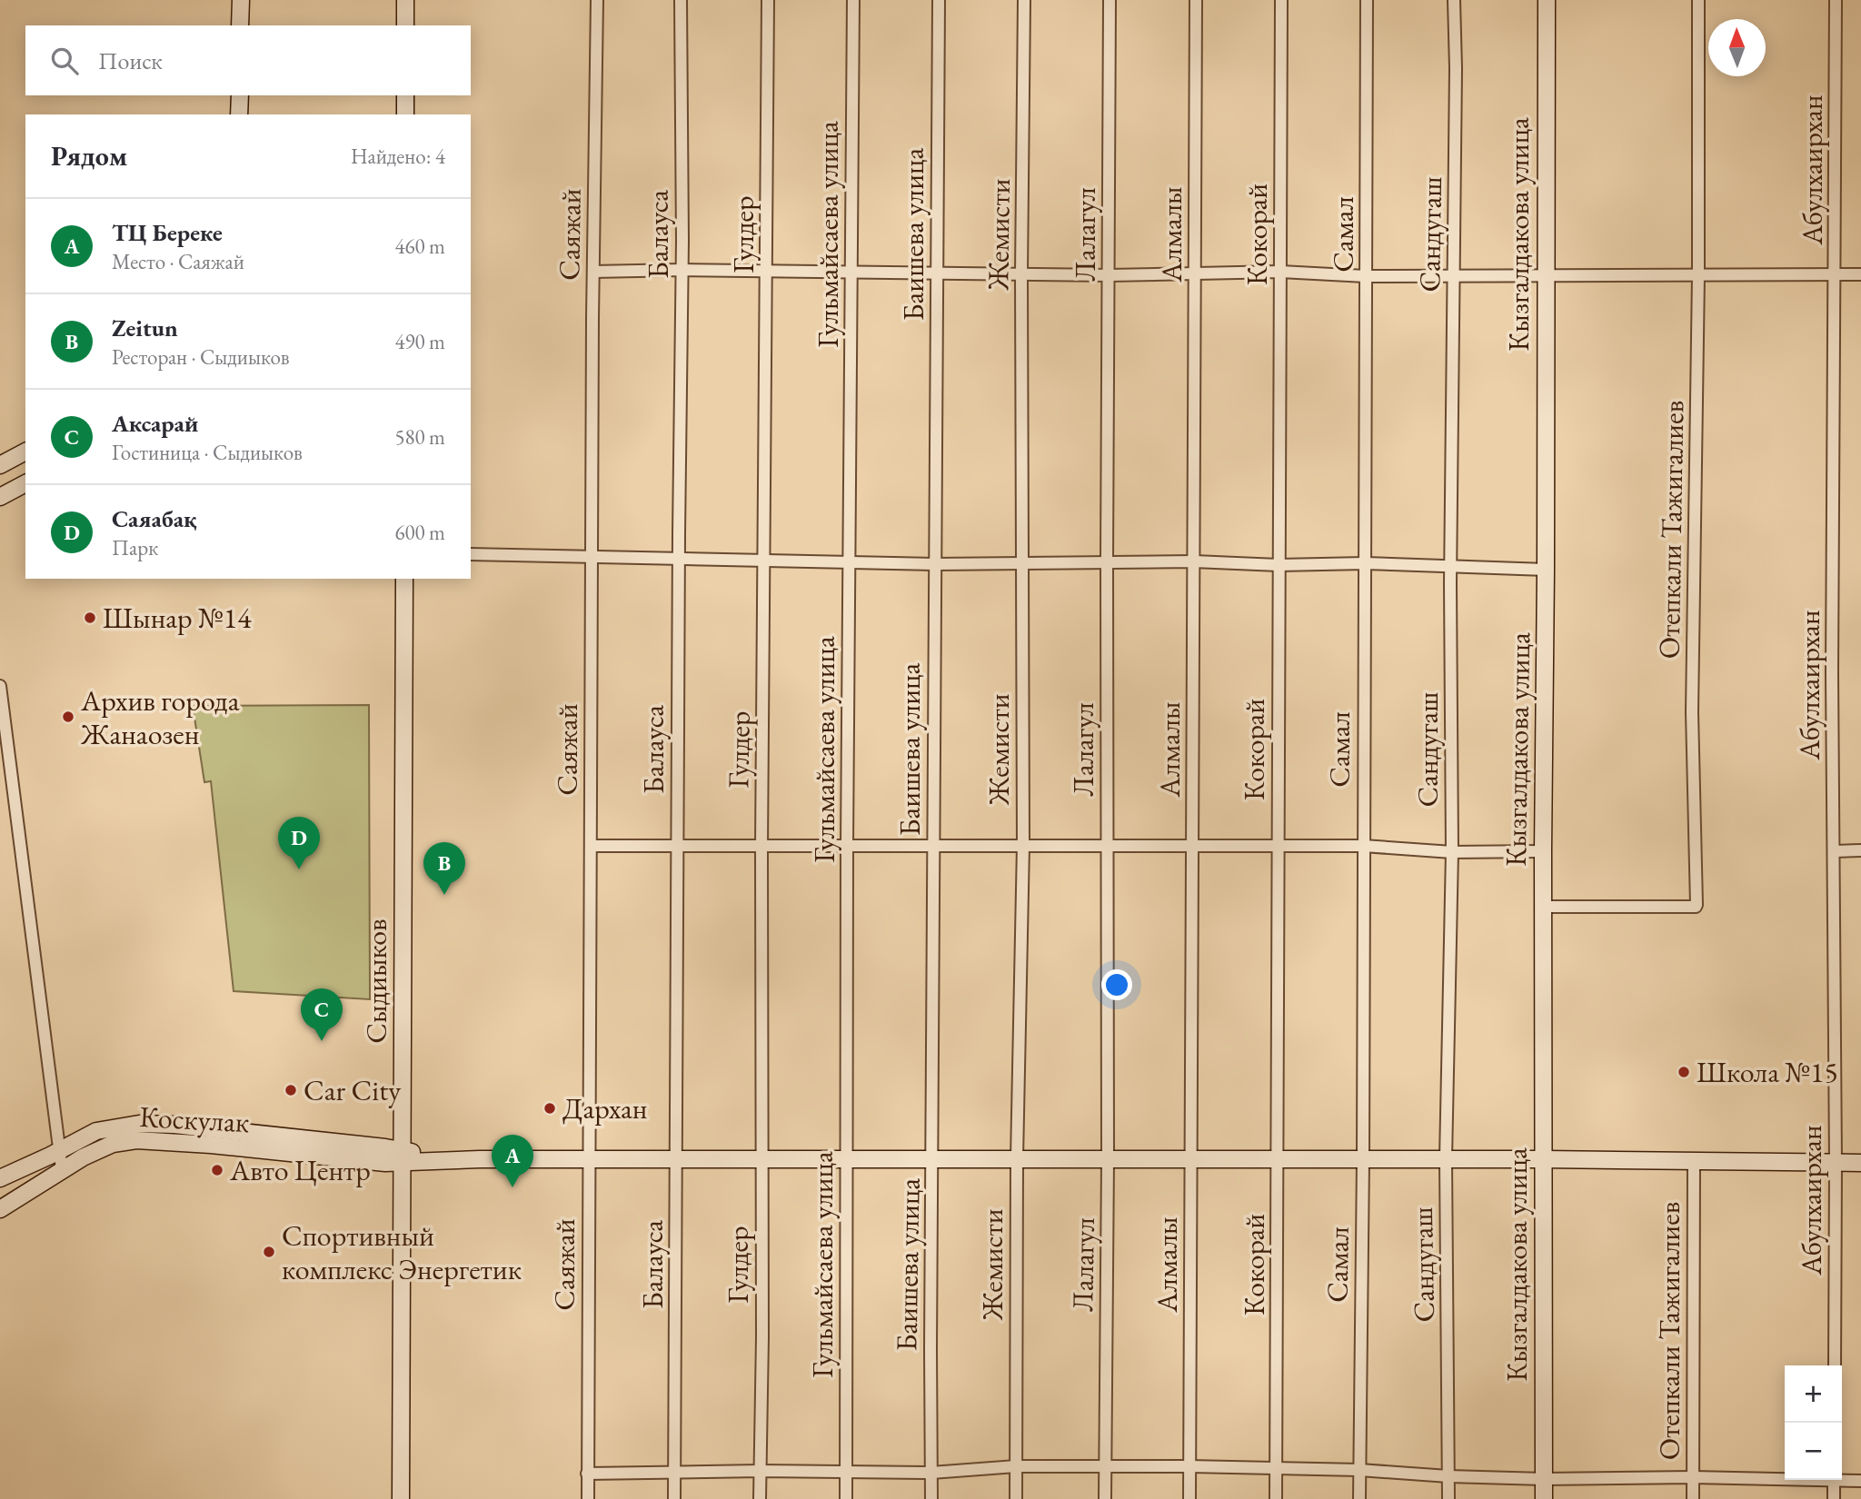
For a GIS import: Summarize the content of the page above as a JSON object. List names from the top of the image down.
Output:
{
  "streets": {
    "street": [
      "Абулхаирхан",
      "Саяжай",
      "Балауса",
      "Гулдер",
      "Гульмайсаева улица",
      "Баишева улица",
      "Жемисти",
      "Лалагул",
      "Алмалы",
      "Кокорай",
      "Самал",
      "Сандугаш",
      "Кызгалдакова улица",
      "Отепкали Тажигалиев",
      "Сыдиыков",
      "Коскулак"
    ]
  },
  "crossings": [
    ["Кызгалдакова улица", "Отепкали Тажигалиев"],
    ["Сыдиыков", "Коскулак"]
  ],
  "places": [
    "Шынар №14",
    "Архив города Жанаозен",
    "Школа №15",
    "Car City",
    "Дархан",
    "Авто Центр",
    "Спортивный комплекс Энергетик"
  ],
  "north": "top",
  "page": {
    "search": "Поиск",
    "heading": ["Рядом", "Найдено: 4"],
    "list": [
      {
        "mark": "A",
        "name": "ТЦ Береке",
        "note": "Место · Саяжай",
        "value": "460 m"
      },
      {
        "mark": "B",
        "name": "Zeitun",
        "note": "Ресторан · Сыдиыков",
        "value": "490 m"
      },
      {
        "mark": "C",
        "name": "Аксарай",
        "note": "Гостиница · Сыдиыков",
        "value": "580 m"
      },
      {
        "mark": "D",
        "name": "Саяабақ",
        "note": "Парк",
        "value": "600 m"
      }
    ],
    "pins": [
      "D",
      "B",
      "C",
      "A"
    ],
    "map_buttons": ["+", "−"]
  }
}
